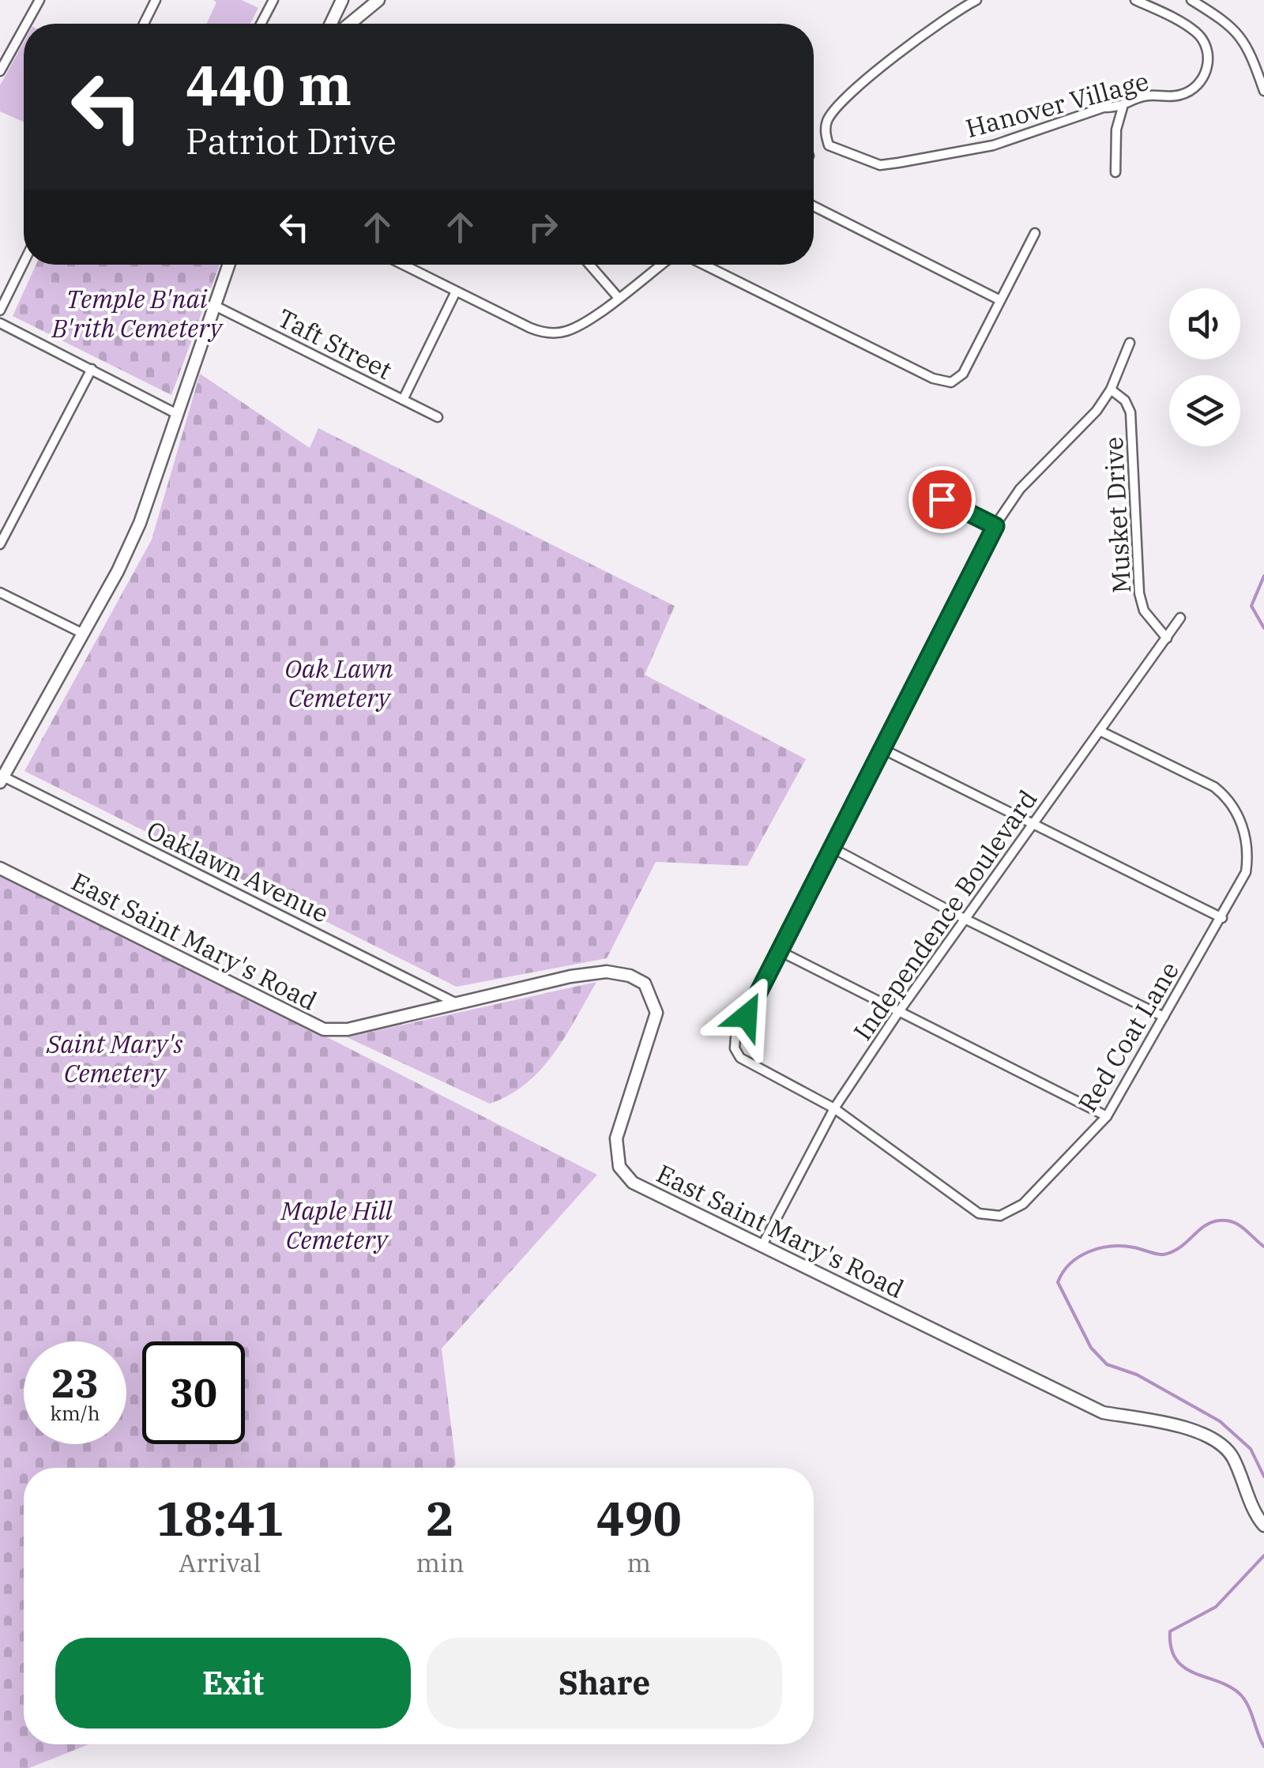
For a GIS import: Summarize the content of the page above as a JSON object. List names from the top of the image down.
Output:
{
  "streets": {
    "street": [
      "Hanover Village",
      "Taft Street",
      "Musket Drive",
      "Oaklawn Avenue",
      "Independence Boulevard",
      "East Saint Mary's Road",
      "Red Coat Lane"
    ]
  },
  "crossings": [
    ["Musket Drive", "Independence Boulevard"],
    ["Oaklawn Avenue", "East Saint Mary's Road"],
    ["Independence Boulevard", "East Saint Mary's Road"],
    ["Independence Boulevard", "Red Coat Lane"]
  ],
  "parks": [
    "Temple B'nai B'rith Cemetery",
    "Oak Lawn Cemetery",
    "Saint Mary's Cemetery",
    "Maple Hill Cemetery"
  ],
  "page": {
    "turn": ["440 m", "Patriot Drive"],
    "speed": "23 km/h",
    "limit": "30",
    "eta": [
      "18:41",
      "Arrival",
      "2",
      "min",
      "490",
      "m"
    ],
    "buttons": ["Exit", "Share"]
  }
}
